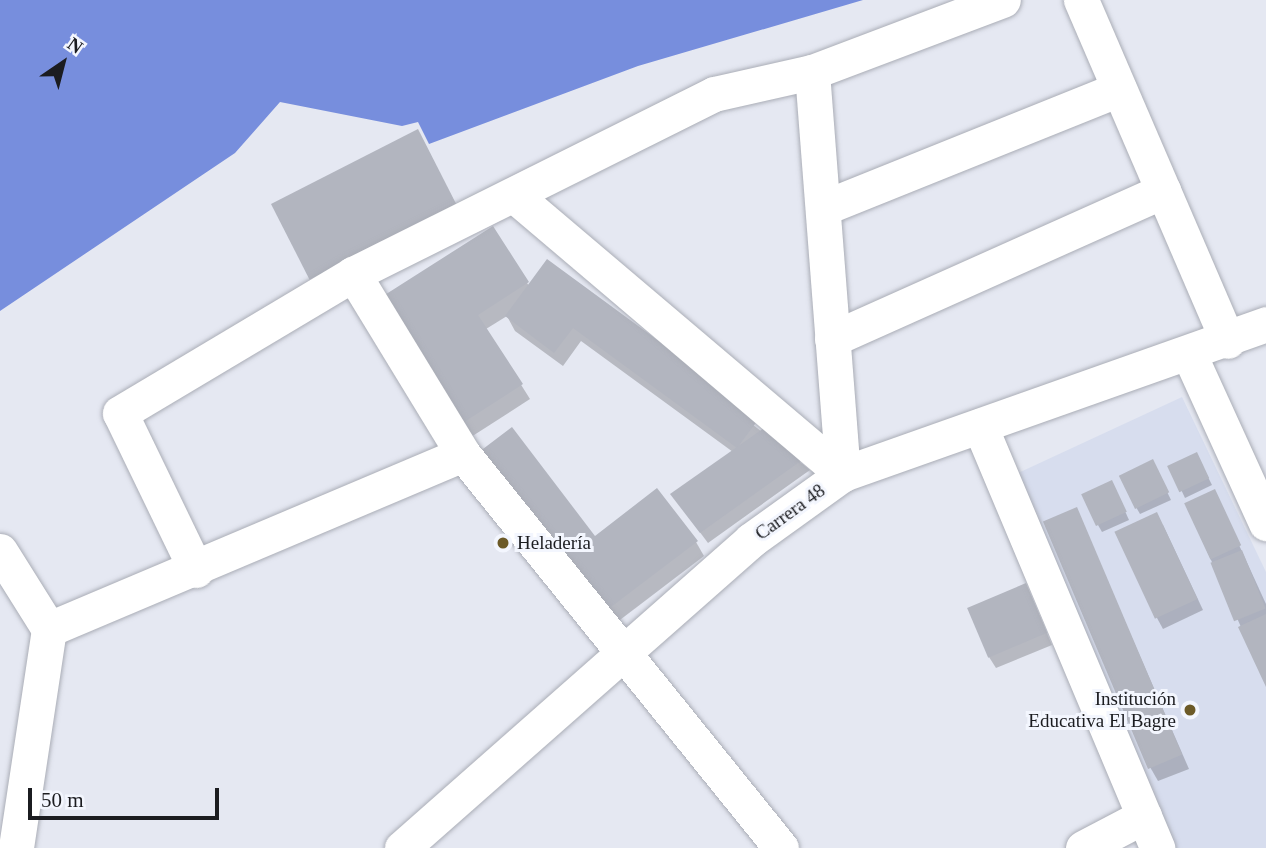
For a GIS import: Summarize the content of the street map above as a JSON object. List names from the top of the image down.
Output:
{
  "streets": {
    "street": ["Carrera 48"]
  },
  "places": ["Heladería", "Institución Educativa El Bagre"],
  "scale_bar": "50 m",
  "north": "top right"
}
